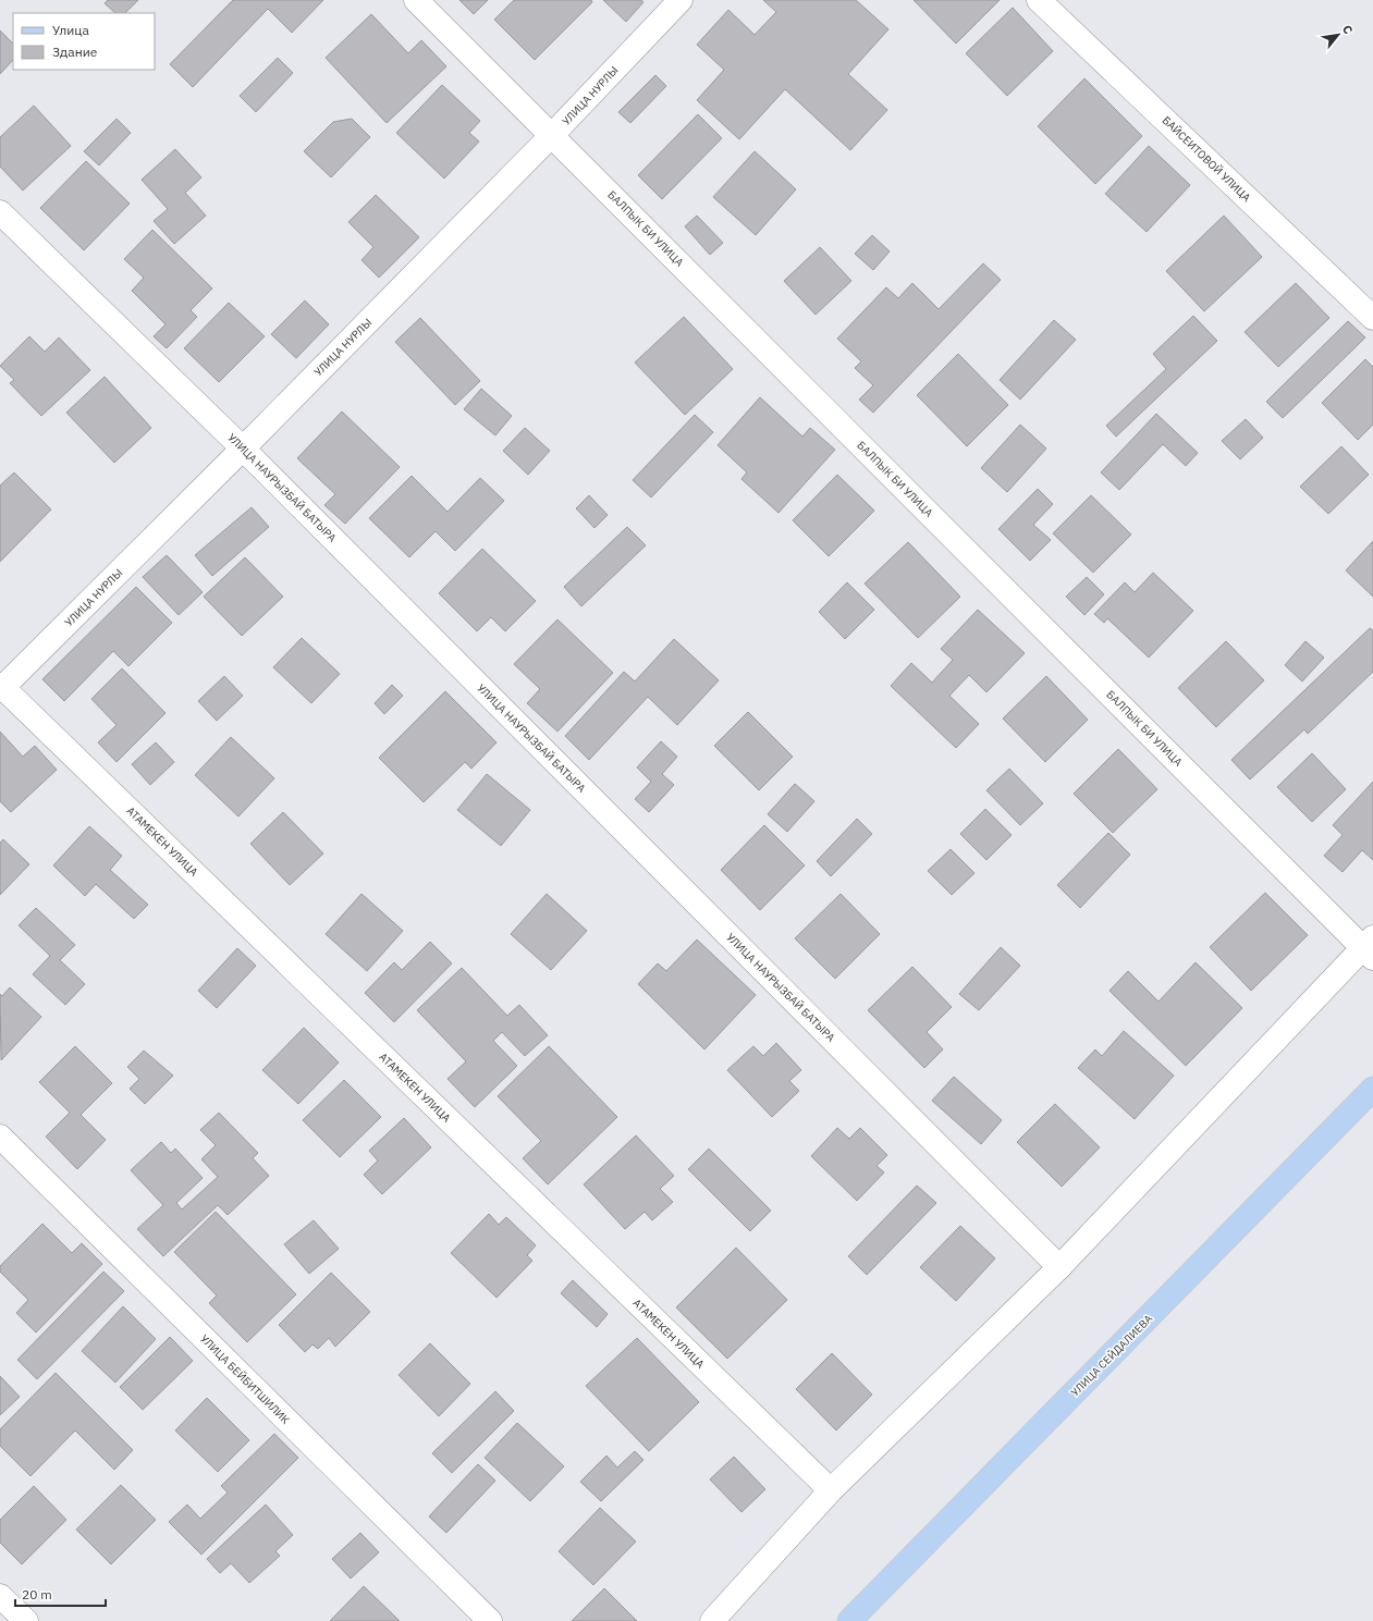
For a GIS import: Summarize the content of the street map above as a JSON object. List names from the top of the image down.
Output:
{
  "streets": {
    "main road": ["УЛИЦА СЕЙДАЛИЕВА"],
    "street": [
      "УЛИЦА НУРЛЫ",
      "БАЙСЕИТОВОЙ УЛИЦА",
      "БАЛПЫК БИ УЛИЦА",
      "УЛИЦА НАУРЫЗБАЙ БАТЫРА",
      "АТАМЕКЕН УЛИЦА",
      "УЛИЦА БЕЙБИТШИЛИК"
    ]
  },
  "crossings": [
    ["УЛИЦА НУРЛЫ", "БАЛПЫК БИ УЛИЦА"],
    ["УЛИЦА НУРЛЫ", "УЛИЦА НАУРЫЗБАЙ БАТЫРА"],
    ["УЛИЦА НУРЛЫ", "АТАМЕКЕН УЛИЦА"]
  ],
  "legend": ["Улица", "Здание"],
  "scale_bar": "20 m",
  "north": "top right"
}
